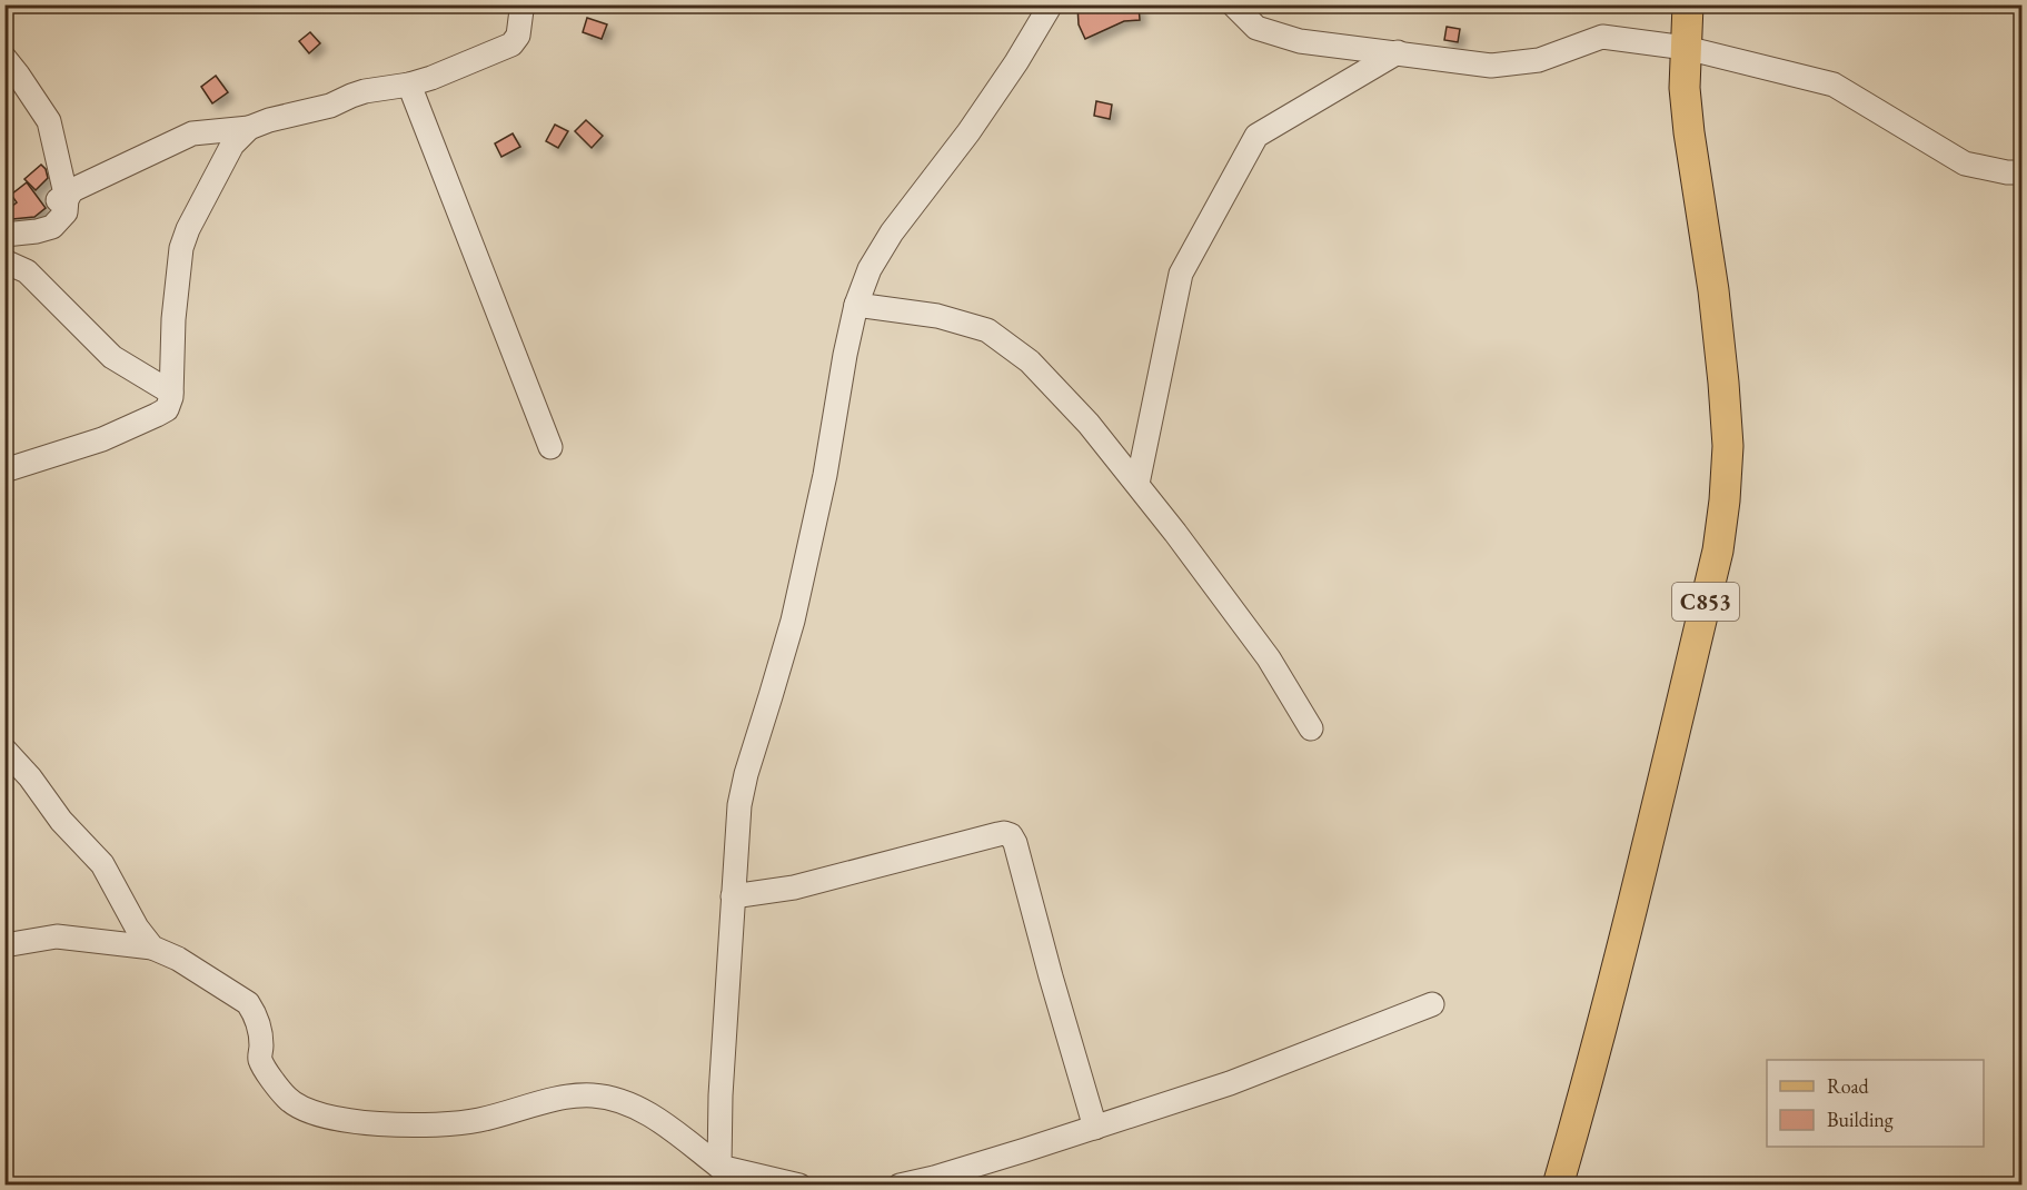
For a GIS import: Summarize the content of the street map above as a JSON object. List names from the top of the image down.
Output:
{
  "streets": {
    "main road": ["C853"]
  },
  "legend": ["Road", "Building"]
}
